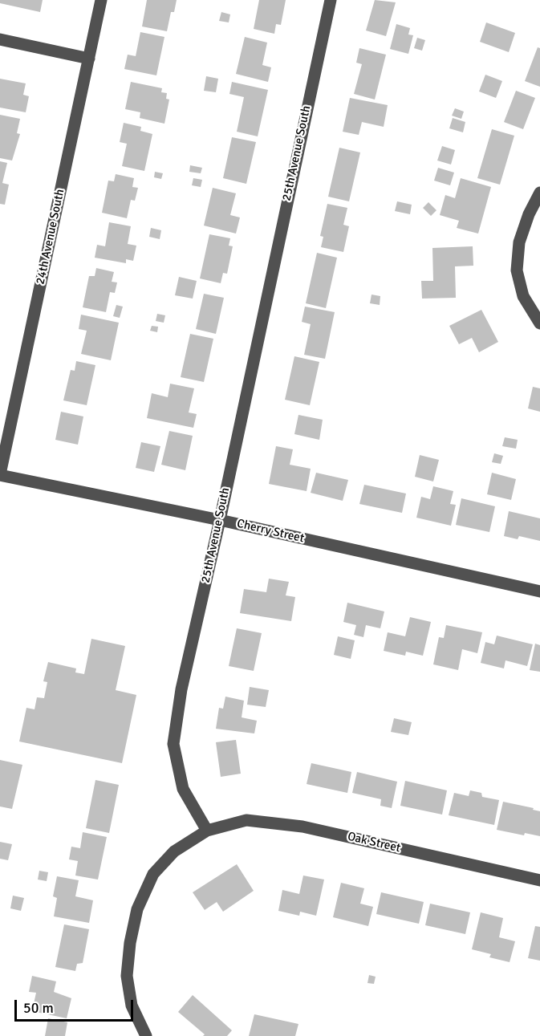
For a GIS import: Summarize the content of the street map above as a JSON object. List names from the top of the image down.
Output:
{
  "streets": {
    "street": [
      "25th Avenue South",
      "24th Avenue South",
      "Cherry Street",
      "Oak Street"
    ]
  },
  "crossings": [
    ["25th Avenue South", "Cherry Street"],
    ["25th Avenue South", "Oak Street"],
    ["24th Avenue South", "Cherry Street"]
  ],
  "scale_bar": "50 m"
}
